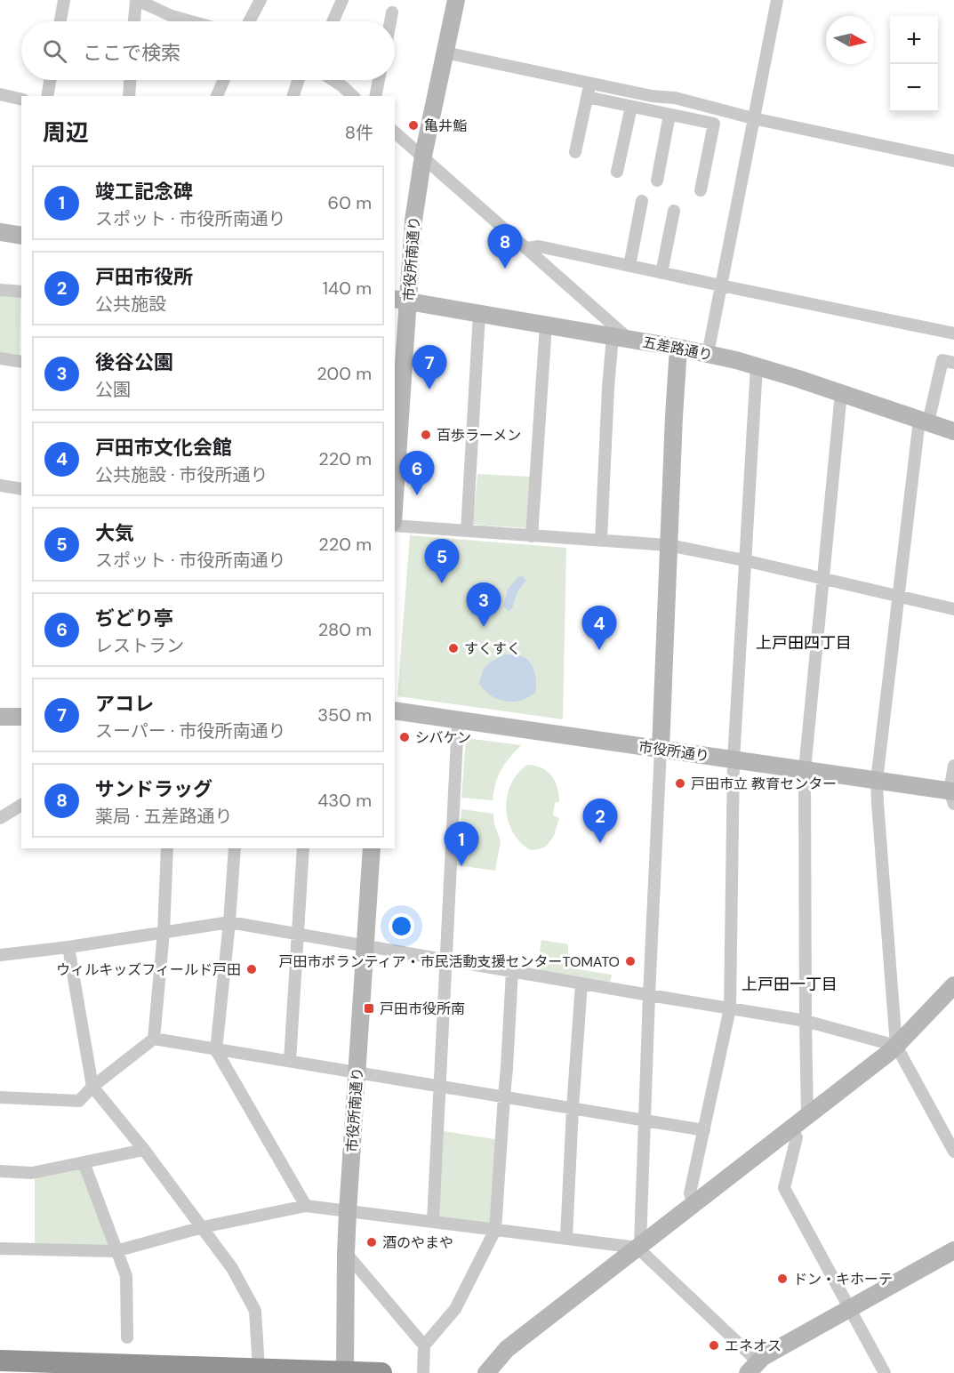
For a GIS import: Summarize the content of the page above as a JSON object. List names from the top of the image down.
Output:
{
  "streets": {
    "street": ["市役所南通り", "五差路通り", "市役所通り"]
  },
  "crossings": [
    ["市役所南通り", "五差路通り"]
  ],
  "districts": ["上戸田四丁目", "上戸田一丁目"],
  "places": {
    "other": [
      "亀井鮨",
      "百歩ラーメン",
      "すくすく",
      "シバケン",
      "戸田市立 教育センター",
      "戸田市ボランティア・市民活動支援センターTOMATO",
      "ウィルキッズフィールド戸田",
      "酒のやまや",
      "ドン・キホーテ",
      "エネオス"
    ],
    "transit": ["戸田市役所南"]
  },
  "north": "right",
  "page": {
    "map_buttons": ["+", "−"],
    "search": "ここで検索",
    "heading": ["周辺", "8件"],
    "list": [
      {
        "mark": "1",
        "name": "竣工記念碑",
        "note": "スポット · 市役所南通り",
        "value": "60 m"
      },
      {
        "mark": "2",
        "name": "戸田市役所",
        "note": "公共施設",
        "value": "140 m"
      },
      {
        "mark": "3",
        "name": "後谷公園",
        "note": "公園",
        "value": "200 m"
      },
      {
        "mark": "4",
        "name": "戸田市文化会館",
        "note": "公共施設 · 市役所通り",
        "value": "220 m"
      },
      {
        "mark": "5",
        "name": "大気",
        "note": "スポット · 市役所南通り",
        "value": "220 m"
      },
      {
        "mark": "6",
        "name": "ぢどり亭",
        "note": "レストラン",
        "value": "280 m"
      },
      {
        "mark": "7",
        "name": "アコレ",
        "note": "スーパー · 市役所南通り",
        "value": "350 m"
      },
      {
        "mark": "8",
        "name": "サンドラッグ",
        "note": "薬局 · 五差路通り",
        "value": "430 m"
      }
    ],
    "pins": [
      "8",
      "7",
      "6",
      "5",
      "3",
      "4",
      "2",
      "1"
    ]
  }
}
